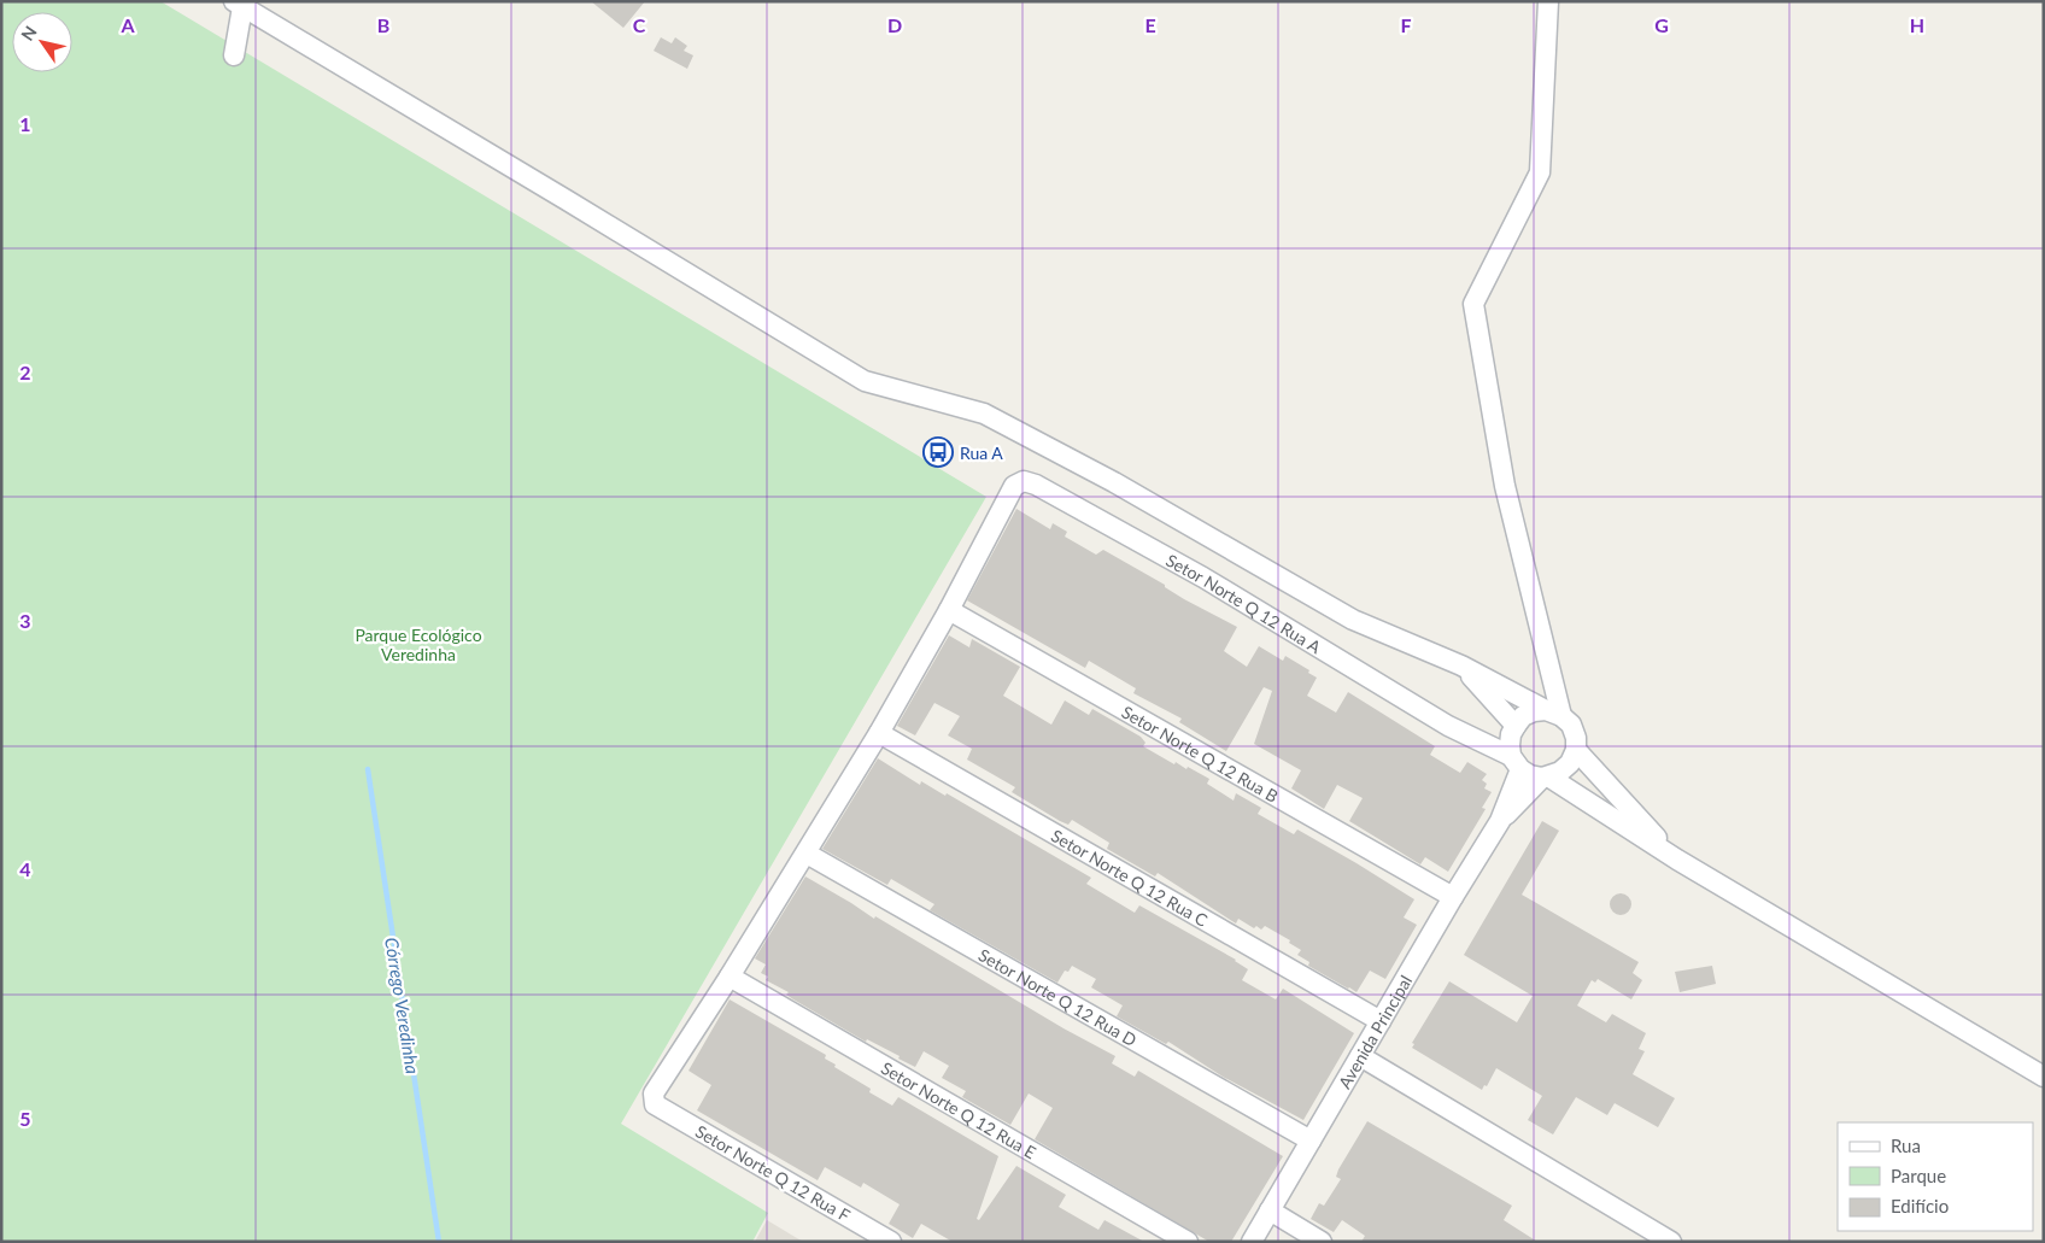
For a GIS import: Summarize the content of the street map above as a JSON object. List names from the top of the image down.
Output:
{
  "streets": {
    "street": [
      "Setor Norte Q 12 Rua A",
      "Setor Norte Q 12 Rua B",
      "Setor Norte Q 12 Rua C",
      "Setor Norte Q 12 Rua D",
      "Avenida Principal",
      "Setor Norte Q 12 Rua E",
      "Setor Norte Q 12 Rua F"
    ]
  },
  "crossings": [
    ["Setor Norte Q 12 Rua A", "Setor Norte Q 12 Rua B"],
    ["Setor Norte Q 12 Rua A", "Avenida Principal"],
    ["Setor Norte Q 12 Rua B", "Avenida Principal"],
    ["Setor Norte Q 12 Rua C", "Avenida Principal"],
    ["Setor Norte Q 12 Rua D", "Avenida Principal"],
    ["Setor Norte Q 12 Rua E", "Setor Norte Q 12 Rua F"]
  ],
  "water": ["Córrego Veredinha"],
  "parks": ["Parque Ecológico Veredinha"],
  "places": {
    "bus stop": ["Rua A"]
  },
  "legend": ["Rua", "Parque", "Edifício"],
  "north": "top left",
  "grid": {
    "columns": [
      "A",
      "B",
      "C",
      "D",
      "E",
      "F",
      "G",
      "H"
    ],
    "rows": [
      "1",
      "2",
      "3",
      "4",
      "5"
    ]
  }
}
